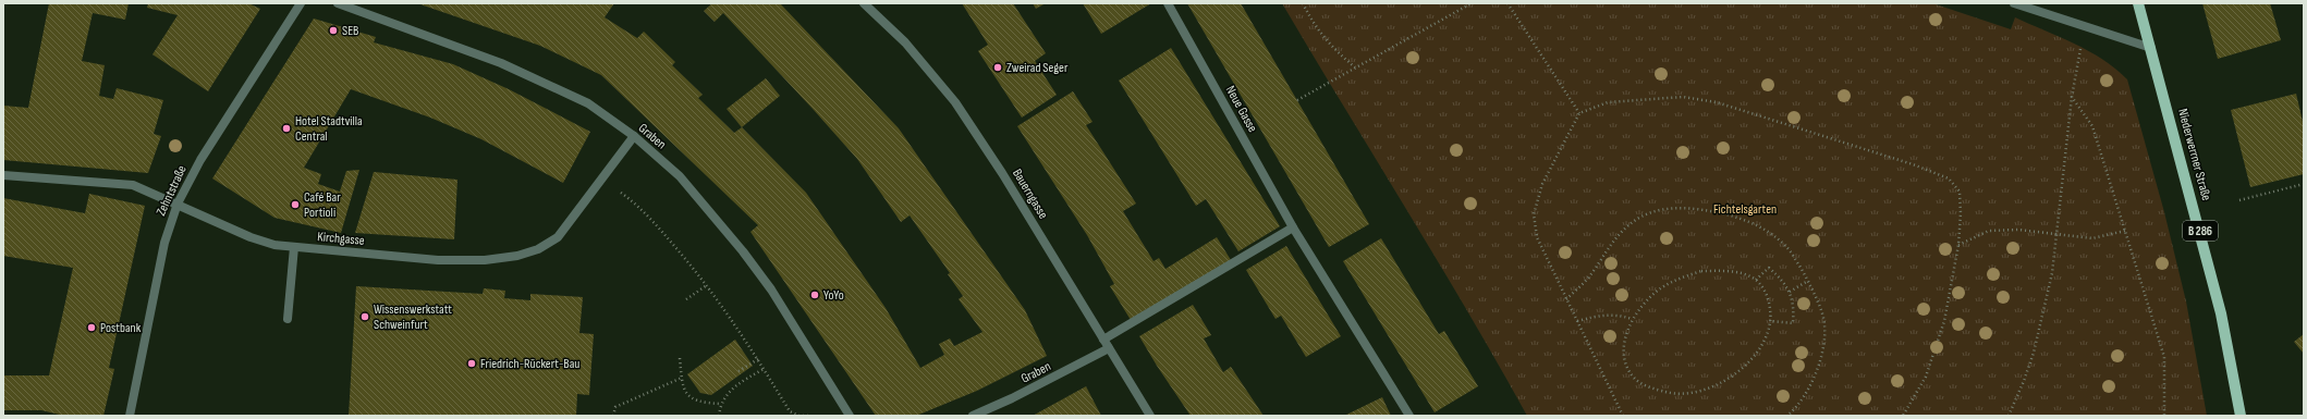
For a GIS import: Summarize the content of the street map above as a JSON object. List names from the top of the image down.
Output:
{
  "streets": {
    "main road": ["Niederwerrner Straße", "B 286"],
    "street": [
      "Neue Gasse",
      "Graben",
      "Zehntstraße",
      "Bauerngasse",
      "Kirchgasse"
    ]
  },
  "crossings": [
    ["Graben", "Bauerngasse"],
    ["Graben", "Kirchgasse"],
    ["Zehntstraße", "Kirchgasse"]
  ],
  "parks": ["Fichtelsgarten"],
  "places": [
    "SEB",
    "Zweirad Seger",
    "Hotel Stadtvilla Central",
    "Café Bar Portioli",
    "YoYo",
    "Wissenswerkstatt Schweinfurt",
    "Postbank",
    "Friedrich-Rückert-Bau"
  ]
}
